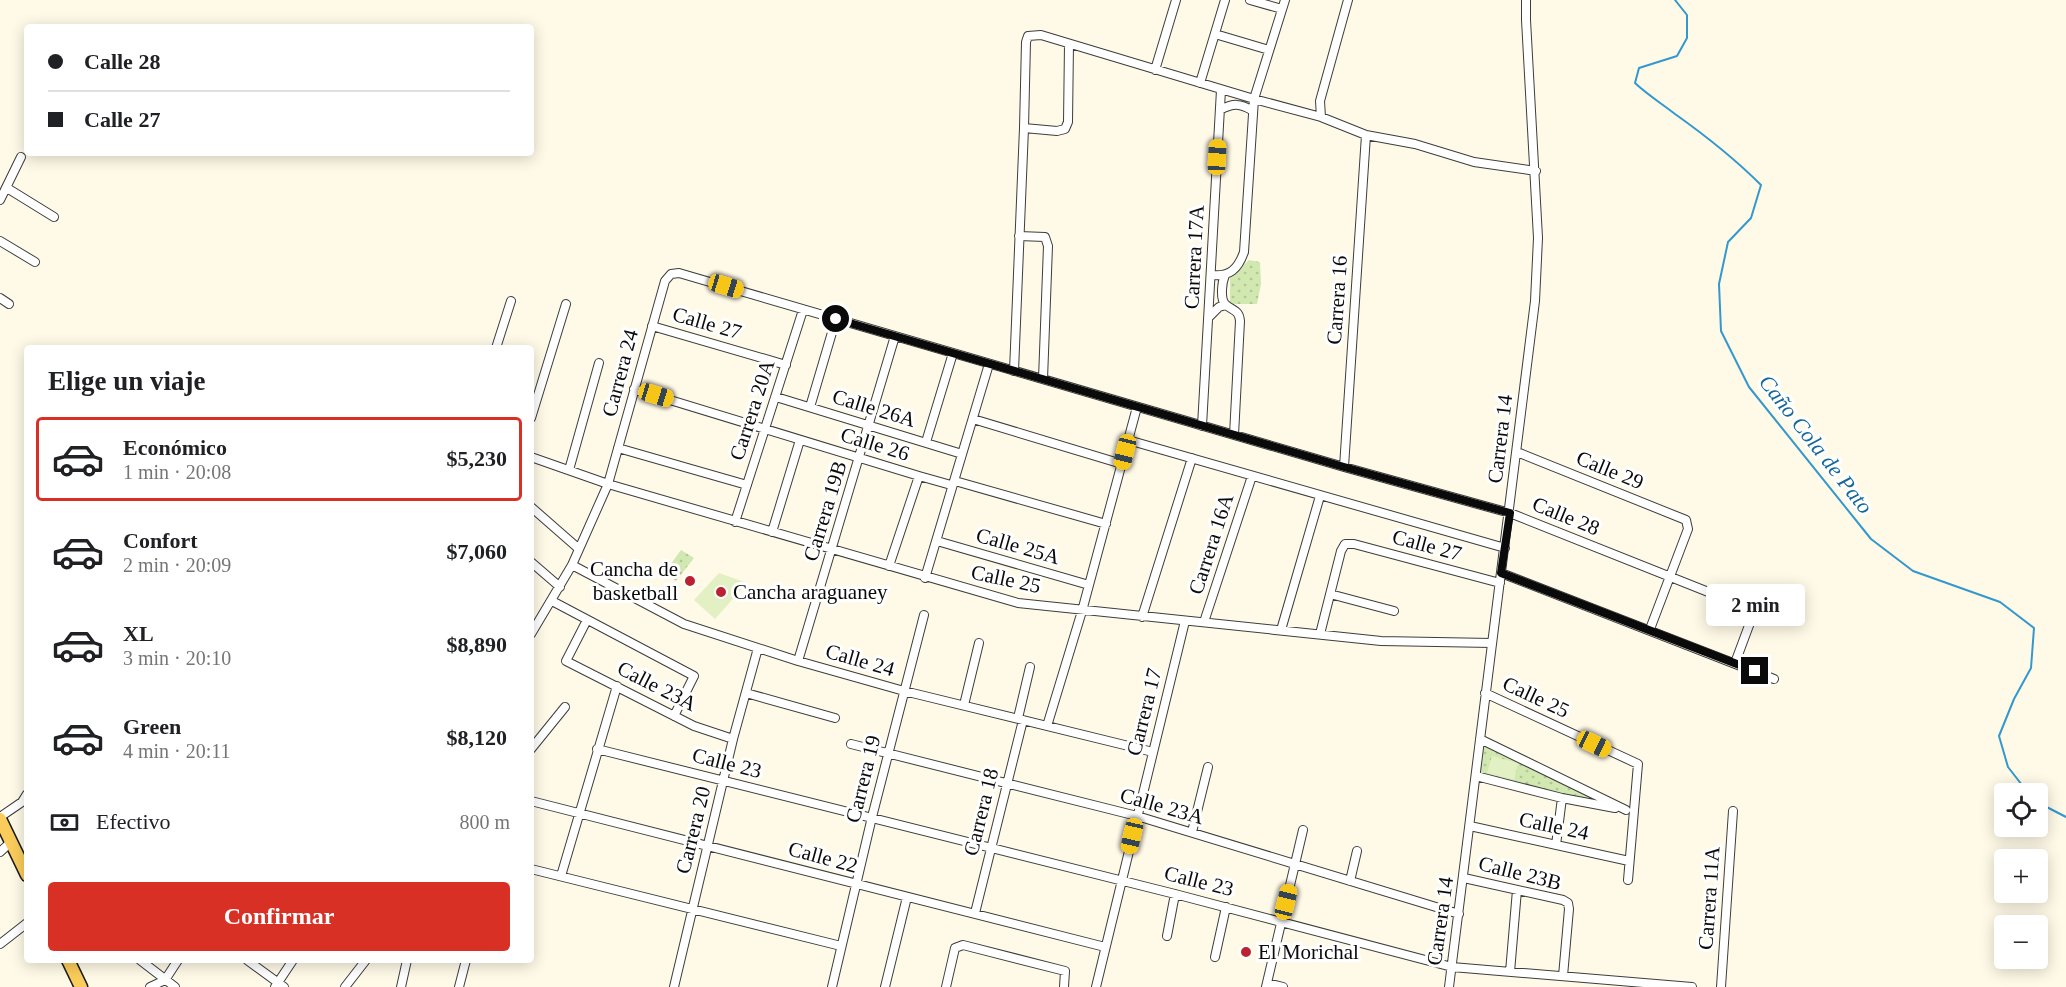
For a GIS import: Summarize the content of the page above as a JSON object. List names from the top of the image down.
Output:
{
  "streets": {
    "street": [
      "Carrera 17A",
      "Carrera 16",
      "Calle 27",
      "Carrera 24",
      "Calle 26A",
      "Carrera 20A",
      "Carrera 14",
      "Calle 26",
      "Calle 29",
      "Carrera 19B",
      "Calle 28",
      "Carrera 16A",
      "Calle 25A",
      "Calle 25",
      "Calle 24",
      "Calle 23A",
      "Carrera 17",
      "Calle 23",
      "Carrera 19",
      "Carrera 18",
      "Carrera 20",
      "Calle 22",
      "Calle 23B",
      "Carrera 11A"
    ]
  },
  "crossings": [
    ["Carrera 17A", "Calle 28"],
    ["Carrera 16", "Calle 28"],
    ["Calle 27", "Carrera 24"],
    ["Calle 27", "Carrera 20A"],
    ["Calle 27", "Carrera 14"],
    ["Carrera 24", "Calle 26"],
    ["Carrera 24", "Calle 28"],
    ["Carrera 24", "Calle 25"],
    ["Carrera 24", "Calle 24"],
    ["Calle 26A", "Carrera 20A"],
    ["Calle 26A", "Carrera 19B"],
    ["Carrera 20A", "Calle 26"],
    ["Carrera 20A", "Calle 28"],
    ["Carrera 20A", "Calle 25"],
    ["Carrera 14", "Calle 29"],
    ["Carrera 14", "Calle 28"],
    ["Carrera 14", "Calle 25"],
    ["Carrera 14", "Calle 24"],
    ["Carrera 14", "Calle 23A"],
    ["Carrera 14", "Calle 23"],
    ["Carrera 14", "Calle 23B"],
    ["Calle 26", "Carrera 19B"],
    ["Calle 29", "Calle 28"],
    ["Carrera 19B", "Calle 28"],
    ["Carrera 19B", "Calle 25"],
    ["Carrera 19B", "Calle 24"],
    ["Carrera 16A", "Calle 25"],
    ["Calle 25", "Calle 24"],
    ["Calle 25", "Carrera 17"],
    ["Calle 24", "Carrera 17"],
    ["Calle 24", "Carrera 19"],
    ["Calle 24", "Carrera 18"],
    ["Calle 24", "Carrera 20"],
    ["Calle 23A", "Carrera 17"],
    ["Calle 23A", "Carrera 19"],
    ["Calle 23A", "Carrera 18"],
    ["Calle 23A", "Carrera 20"],
    ["Carrera 17", "Calle 23"],
    ["Carrera 17", "Calle 22"],
    ["Calle 23", "Carrera 19"],
    ["Calle 23", "Carrera 18"],
    ["Calle 23", "Carrera 20"],
    ["Calle 23", "Calle 23B"],
    ["Carrera 19", "Calle 22"],
    ["Carrera 18", "Calle 22"],
    ["Carrera 20", "Calle 22"]
  ],
  "water": ["Caño Cola de Pato"],
  "places": ["Cancha de basketball", "Cancha araguaney", "El Morichal"],
  "page": {
    "banner": ["Calle 28", "Calle 27"],
    "heading": "Elige un viaje",
    "list": [
      {
        "name": "Económico",
        "note": "1 min · 20:08",
        "value": "$5,230"
      },
      {
        "name": "Confort",
        "note": "2 min · 20:09",
        "value": "$7,060"
      },
      {
        "name": "XL",
        "note": "3 min · 20:10",
        "value": "$8,890"
      },
      {
        "name": "Green",
        "note": "4 min · 20:11",
        "value": "$8,120"
      }
    ],
    "bubble": "2 min",
    "map_buttons": ["+", "−"],
    "pay": ["Efectivo", "800 m"],
    "buttons": "Confirmar"
  }
}
